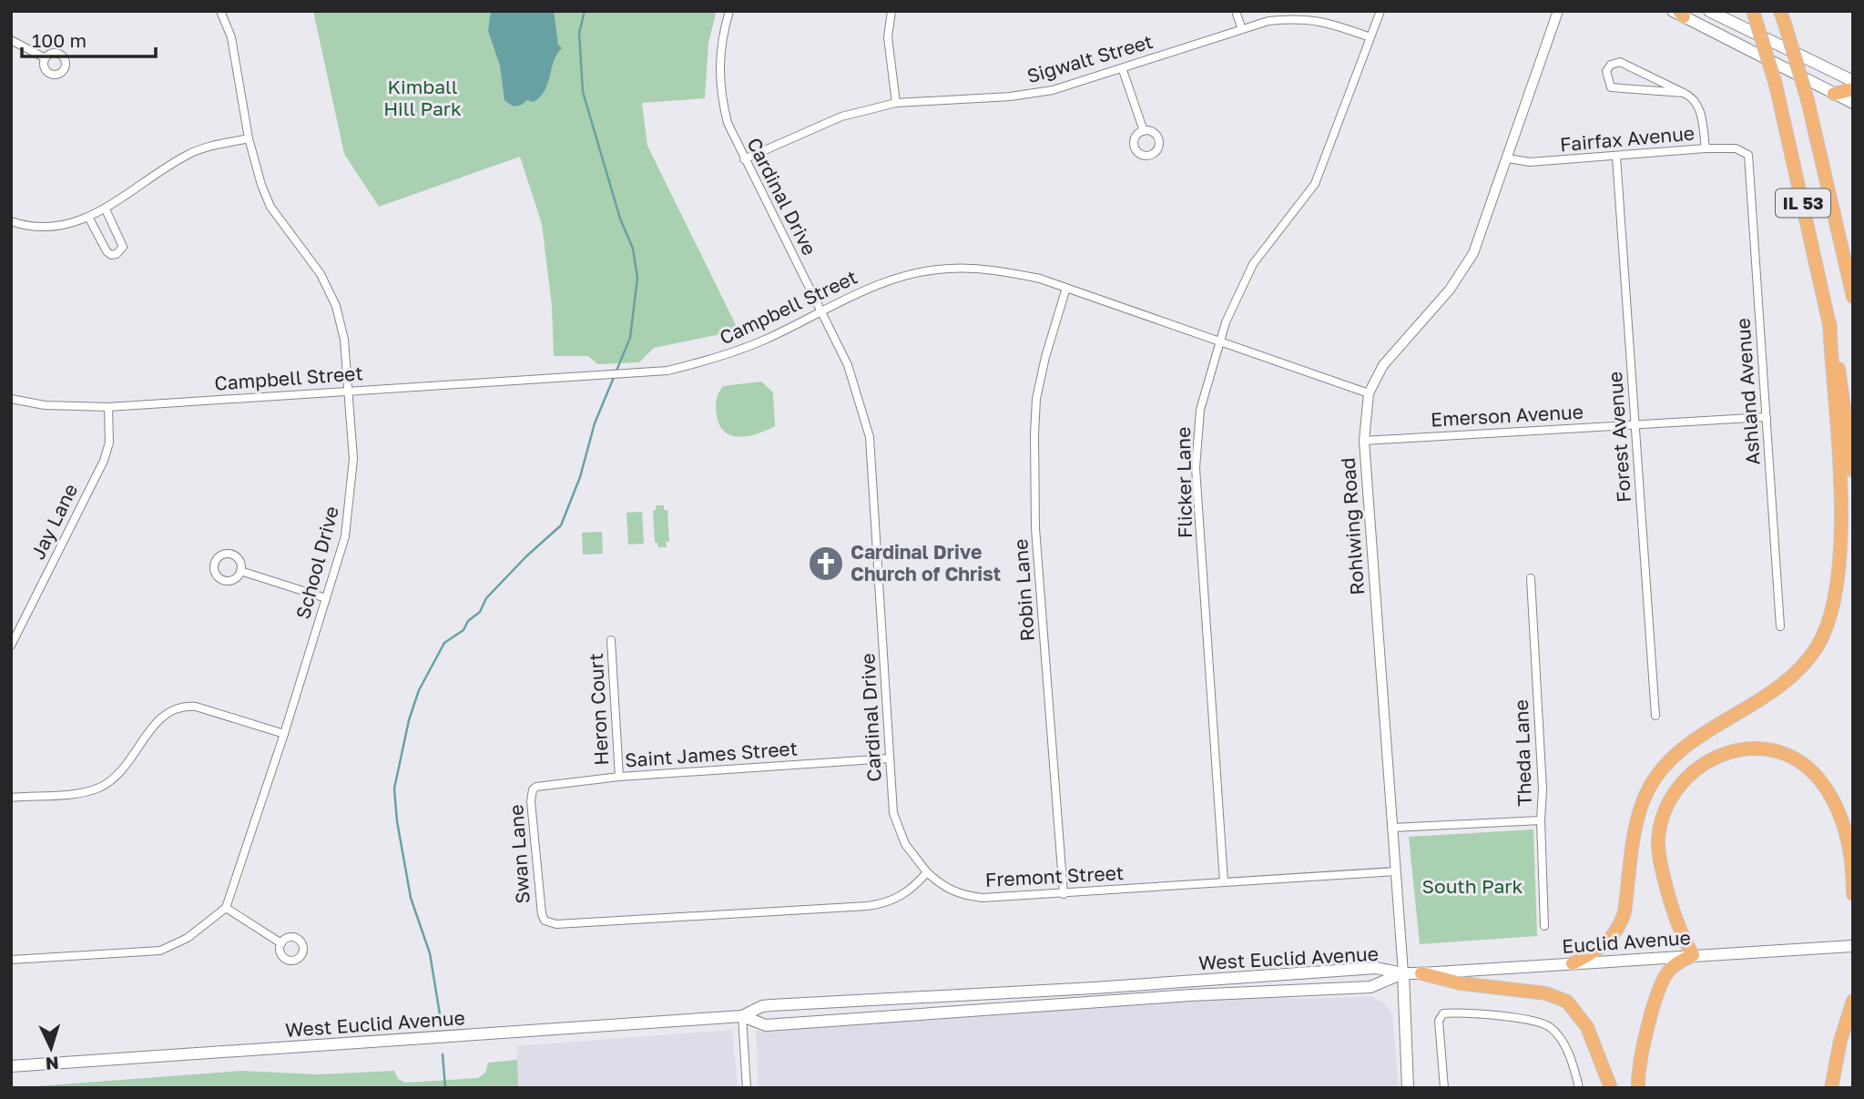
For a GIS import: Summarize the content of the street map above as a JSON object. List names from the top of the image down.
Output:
{
  "streets": {
    "highway": ["IL 53"],
    "main road": ["Rohlwing Road", "Euclid Avenue", "West Euclid Avenue"],
    "street": [
      "Sigwalt Street",
      "Fairfax Avenue",
      "Cardinal Drive",
      "Campbell Street",
      "Ashland Avenue",
      "Emerson Avenue",
      "Forest Avenue",
      "Flicker Lane",
      "Jay Lane",
      "School Drive",
      "Robin Lane",
      "Heron Court",
      "Theda Lane",
      "Saint James Street",
      "Swan Lane",
      "Fremont Street"
    ]
  },
  "crossings": [
    ["Sigwalt Street", "Cardinal Drive"],
    ["Sigwalt Street", "Flicker Lane"],
    ["Fairfax Avenue", "Ashland Avenue"],
    ["Fairfax Avenue", "Forest Avenue"],
    ["Fairfax Avenue", "Rohlwing Road"],
    ["Cardinal Drive", "Campbell Street"],
    ["Cardinal Drive", "Saint James Street"],
    ["Cardinal Drive", "Swan Lane"],
    ["Cardinal Drive", "Fremont Street"],
    ["Campbell Street", "Flicker Lane"],
    ["Campbell Street", "Jay Lane"],
    ["Campbell Street", "Rohlwing Road"],
    ["Campbell Street", "School Drive"],
    ["Campbell Street", "Robin Lane"],
    ["Ashland Avenue", "Emerson Avenue"],
    ["Emerson Avenue", "Forest Avenue"],
    ["Emerson Avenue", "Rohlwing Road"],
    ["Flicker Lane", "Fremont Street"],
    ["Rohlwing Road", "Fremont Street"],
    ["Rohlwing Road", "Euclid Avenue"],
    ["Rohlwing Road", "West Euclid Avenue"],
    ["Robin Lane", "Fremont Street"],
    ["Heron Court", "Saint James Street"],
    ["Saint James Street", "Swan Lane"],
    ["Swan Lane", "Fremont Street"],
    ["Euclid Avenue", "West Euclid Avenue"]
  ],
  "parks": ["Kimball Hill Park", "South Park"],
  "places": {
    "church": ["Cardinal Drive Church of Christ"]
  },
  "scale_bar": "100 m",
  "north": "bottom"
}
